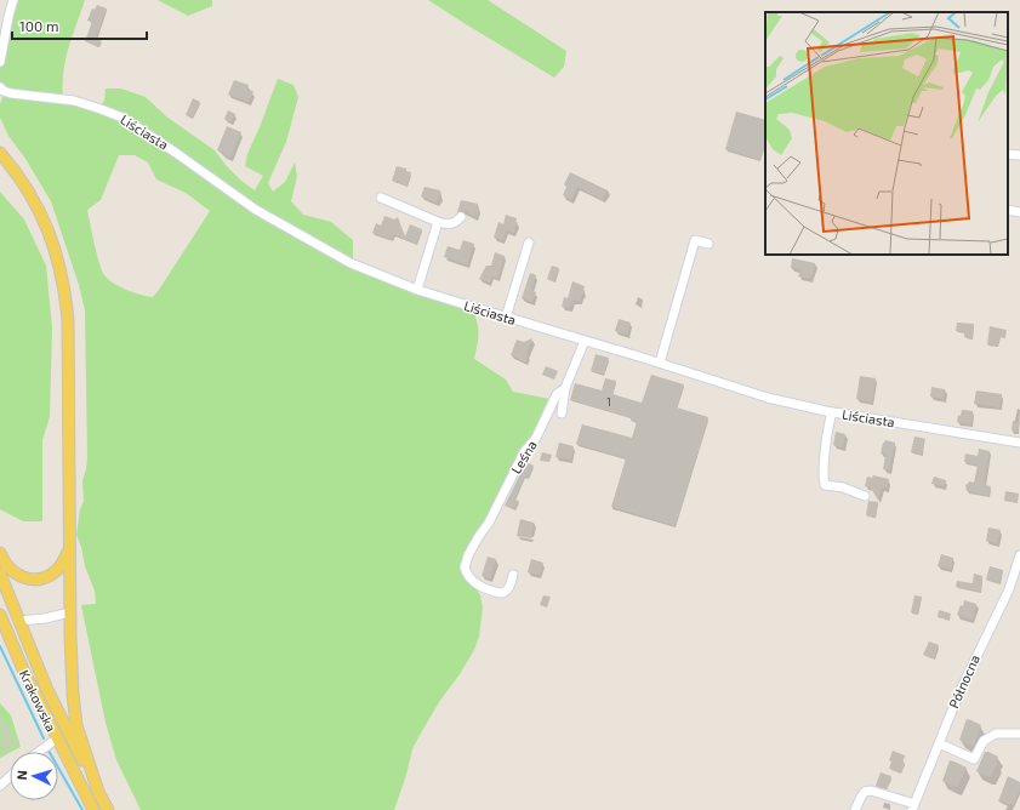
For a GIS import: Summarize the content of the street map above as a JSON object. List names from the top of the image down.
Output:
{
  "streets": {
    "main road": ["Krakowska"],
    "street": ["Liściasta", "Leśna", "Północna"]
  },
  "crossings": [
    ["Liściasta", "Leśna"]
  ],
  "house_numbers": ["1"],
  "scale_bar": "100 m",
  "north": "left"
}
